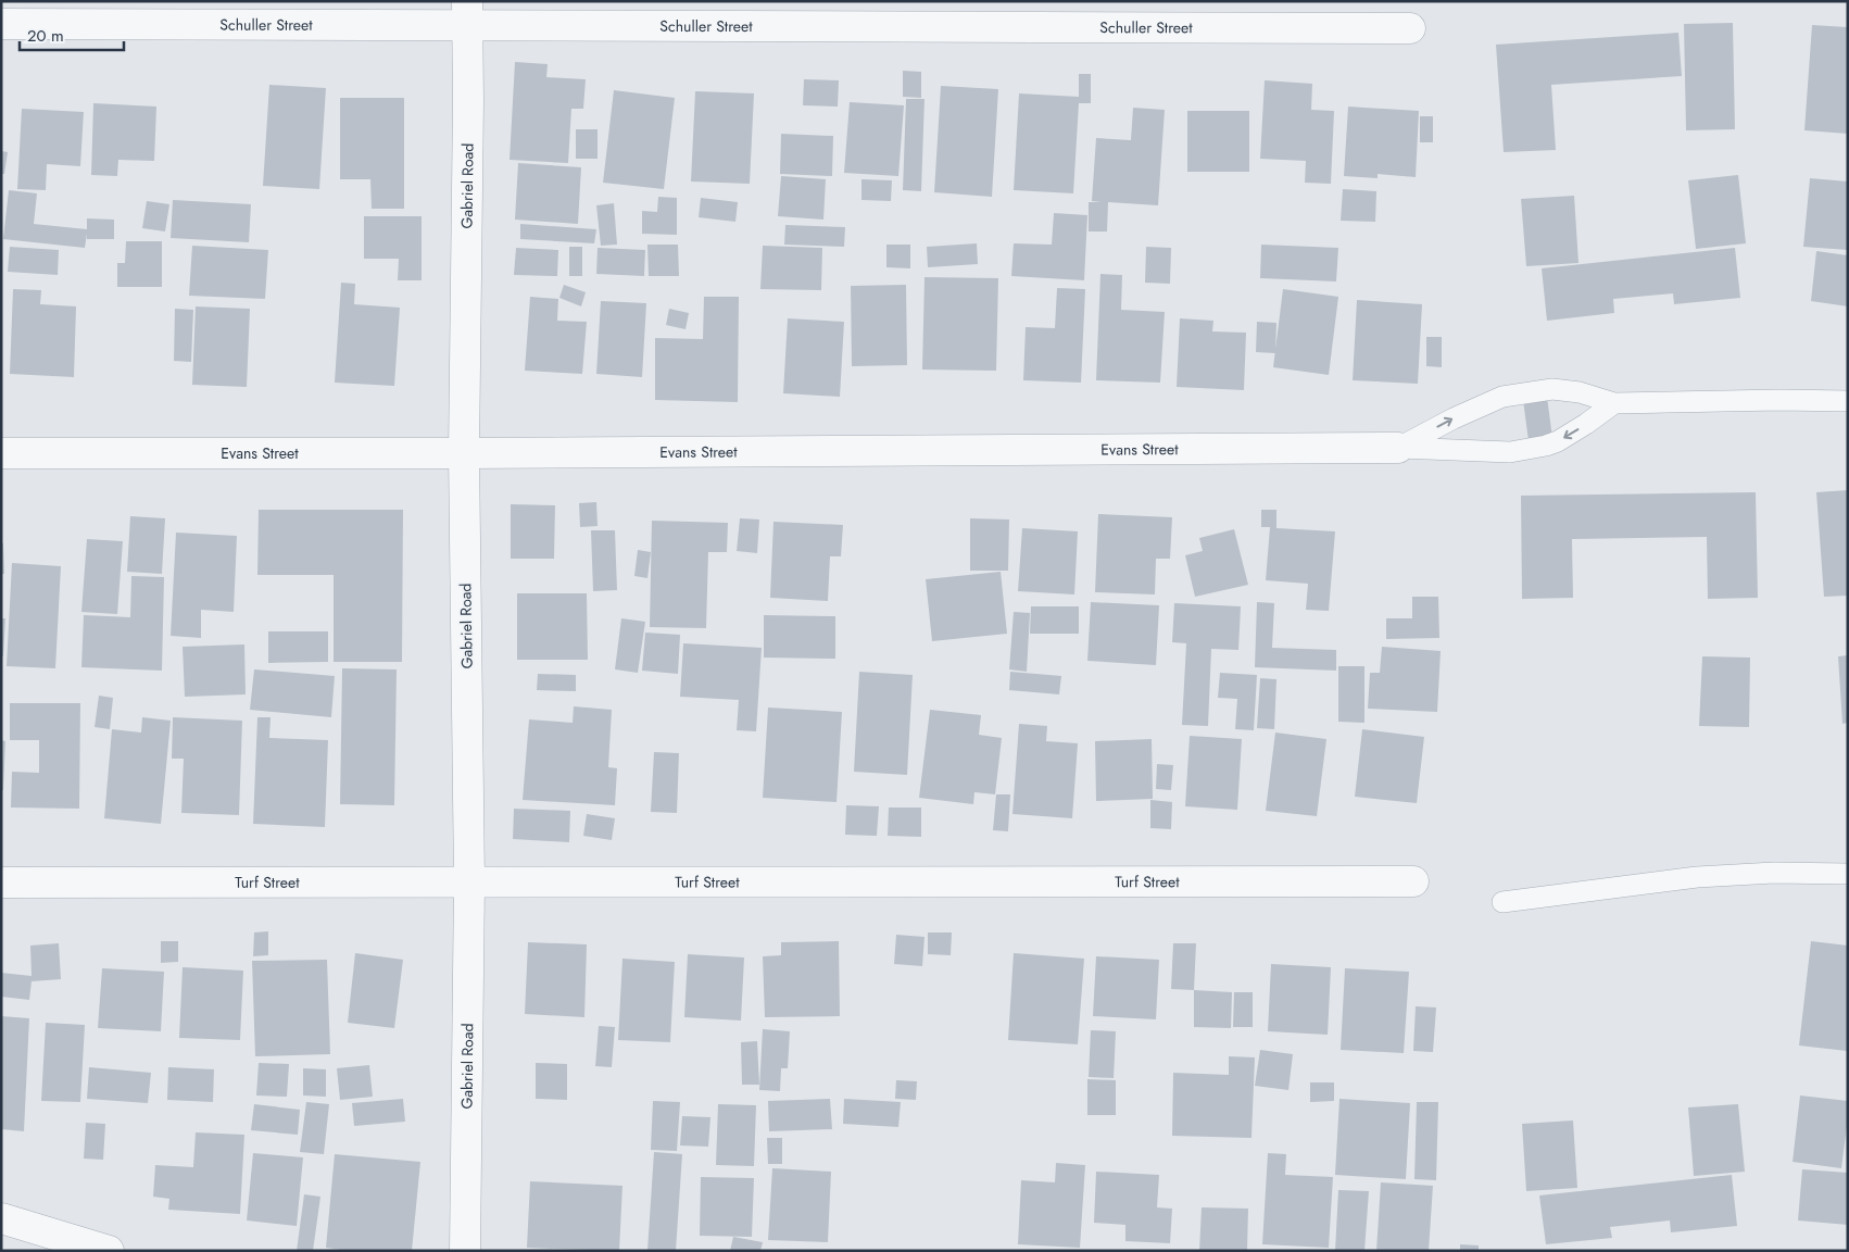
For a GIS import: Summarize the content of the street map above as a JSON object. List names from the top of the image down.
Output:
{
  "streets": {
    "street": [
      "Schuller Street",
      "Gabriel Road",
      "Evans Street",
      "Turf Street"
    ]
  },
  "crossings": [
    ["Schuller Street", "Gabriel Road"],
    ["Gabriel Road", "Evans Street"],
    ["Gabriel Road", "Turf Street"]
  ],
  "scale_bar": "20 m"
}
